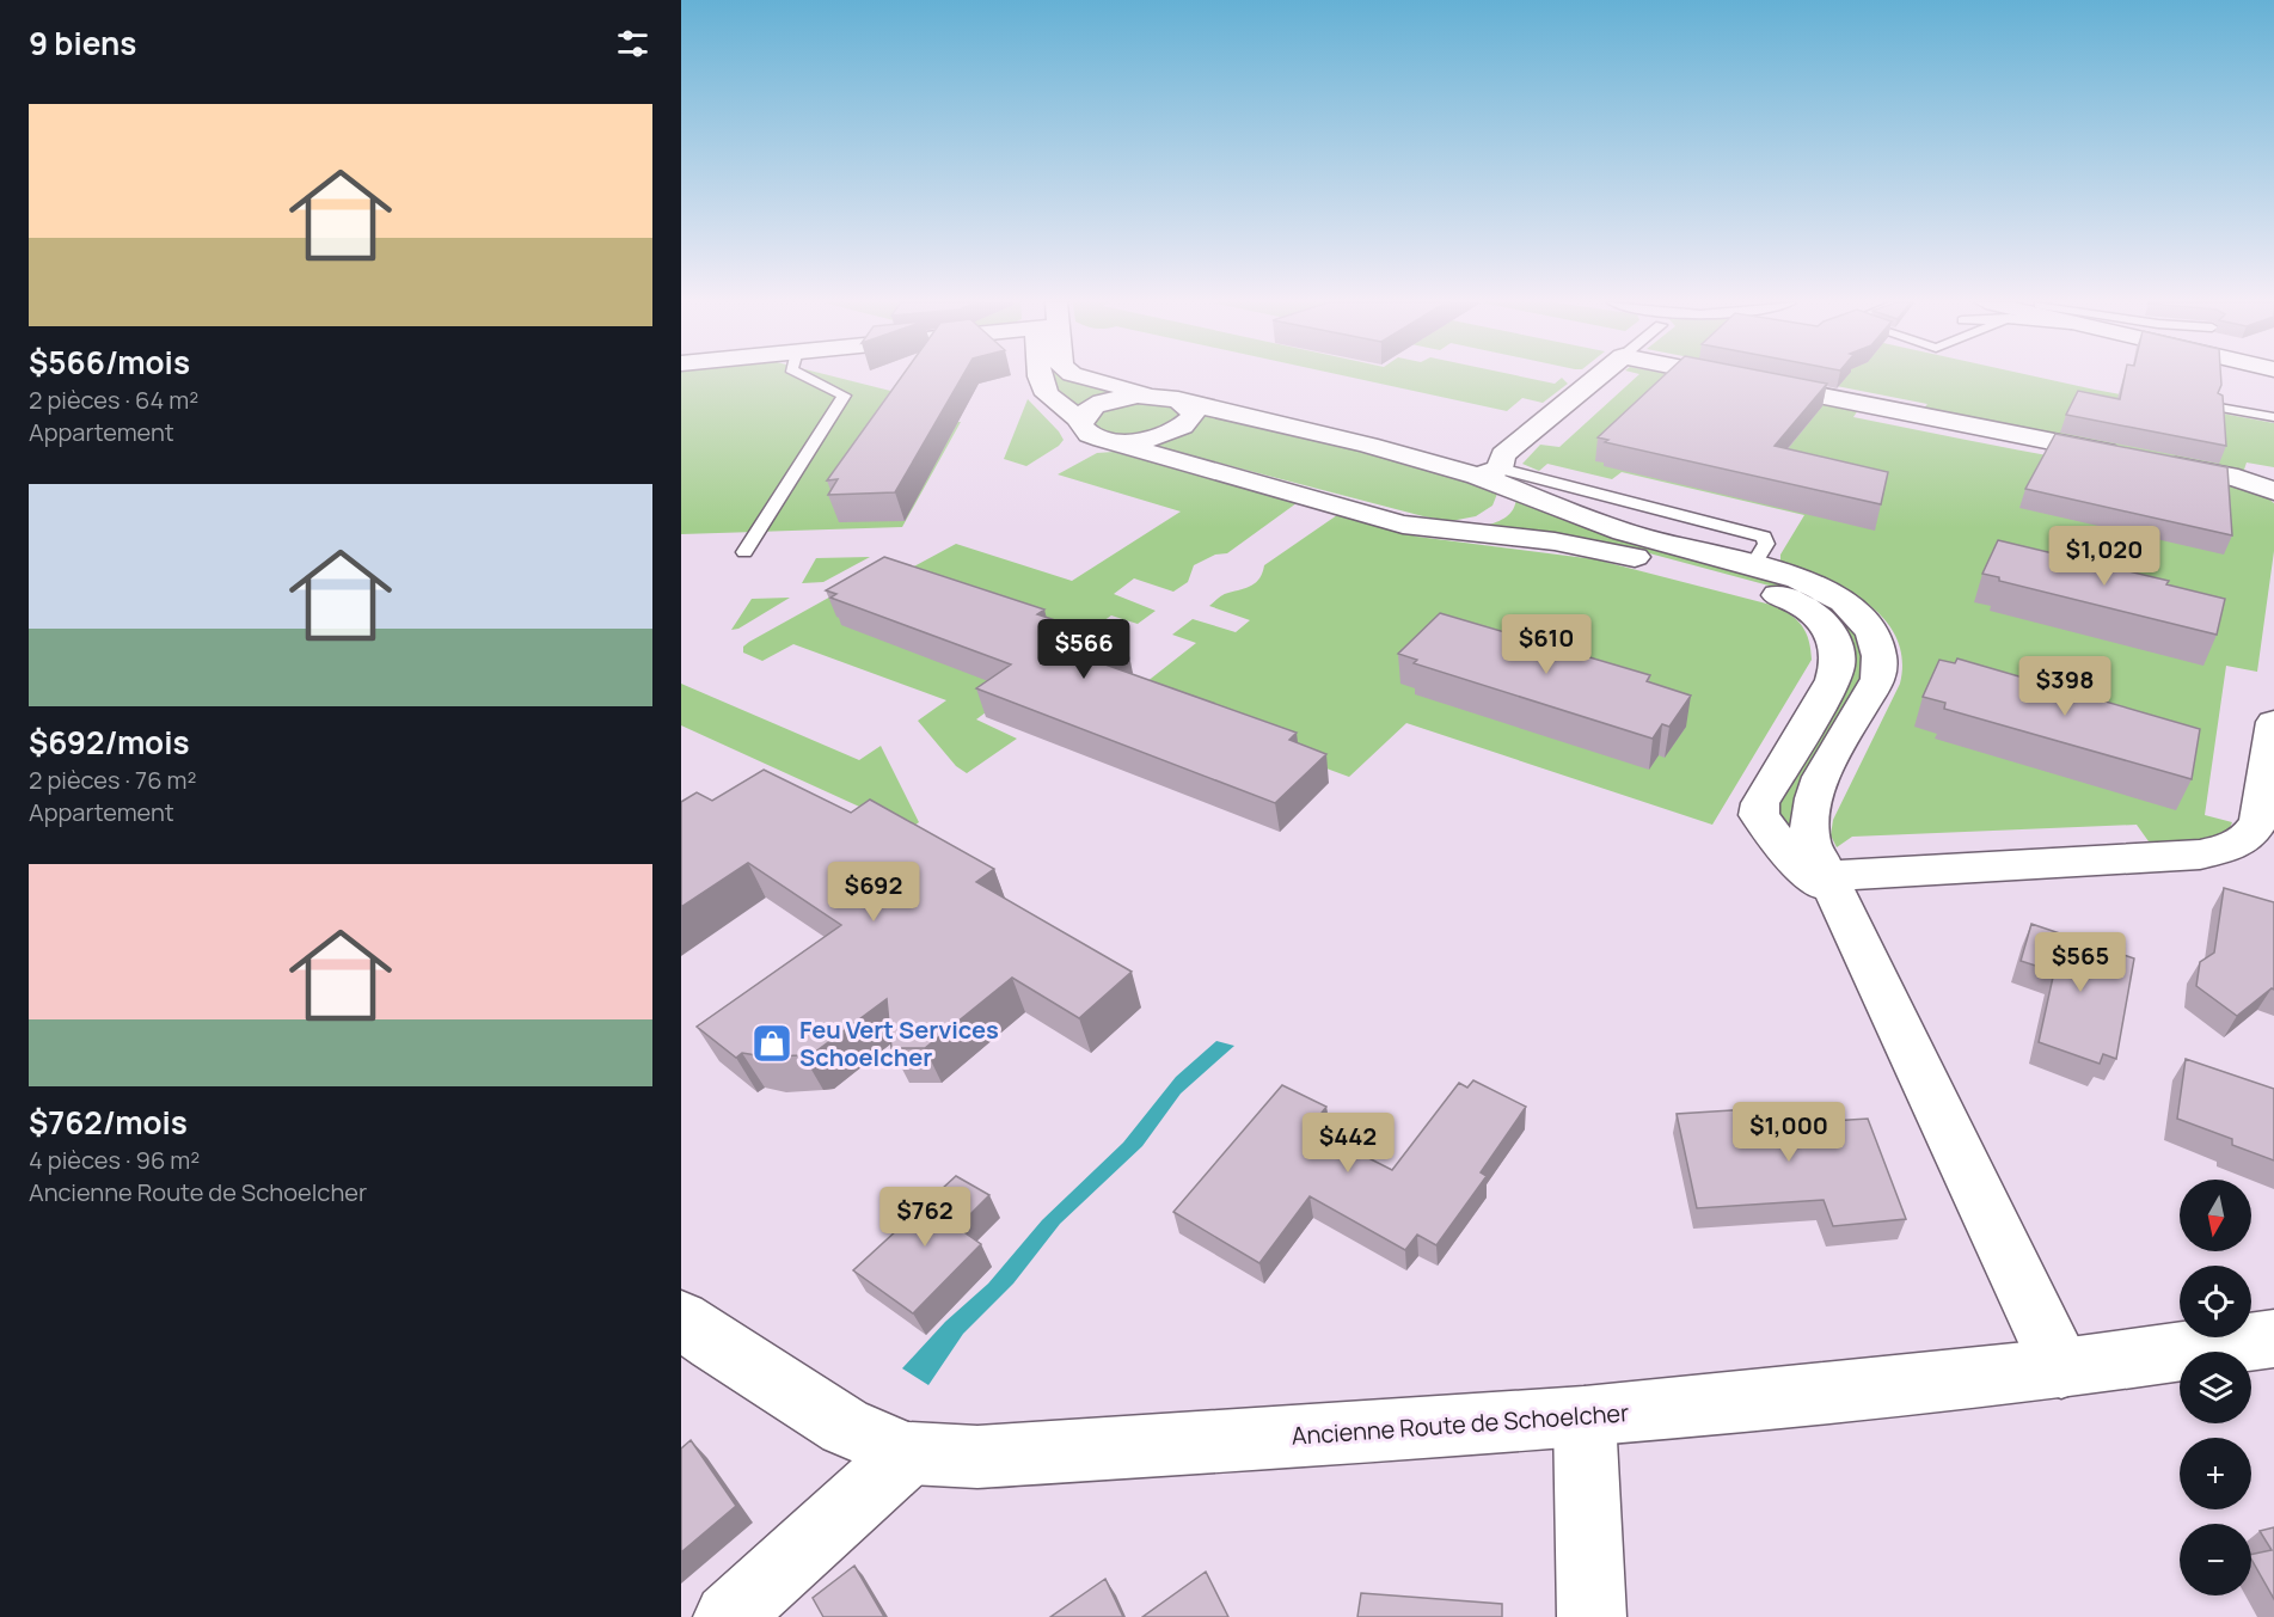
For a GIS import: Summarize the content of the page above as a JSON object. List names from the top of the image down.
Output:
{
  "streets": {
    "main road": ["Ancienne Route de Schoelcher"]
  },
  "places": {
    "shop": ["Feu Vert Services Schoelcher"]
  },
  "north": "bottom",
  "page": {
    "heading": "9 biens",
    "list": [
      {
        "name": "$566/mois",
        "note": "2 pièces · 64 m² · Appartement"
      },
      {
        "name": "$692/mois",
        "note": "2 pièces · 76 m² · Appartement"
      },
      {
        "name": "$762/mois",
        "note": "4 pièces · 96 m² · Ancienne Route de Schoelcher"
      }
    ],
    "price": [
      "$1,020",
      "$610",
      "$566",
      "$398",
      "$692",
      "$565",
      "$1,000",
      "$442",
      "$762"
    ],
    "map_buttons": ["+", "−"]
  }
}
